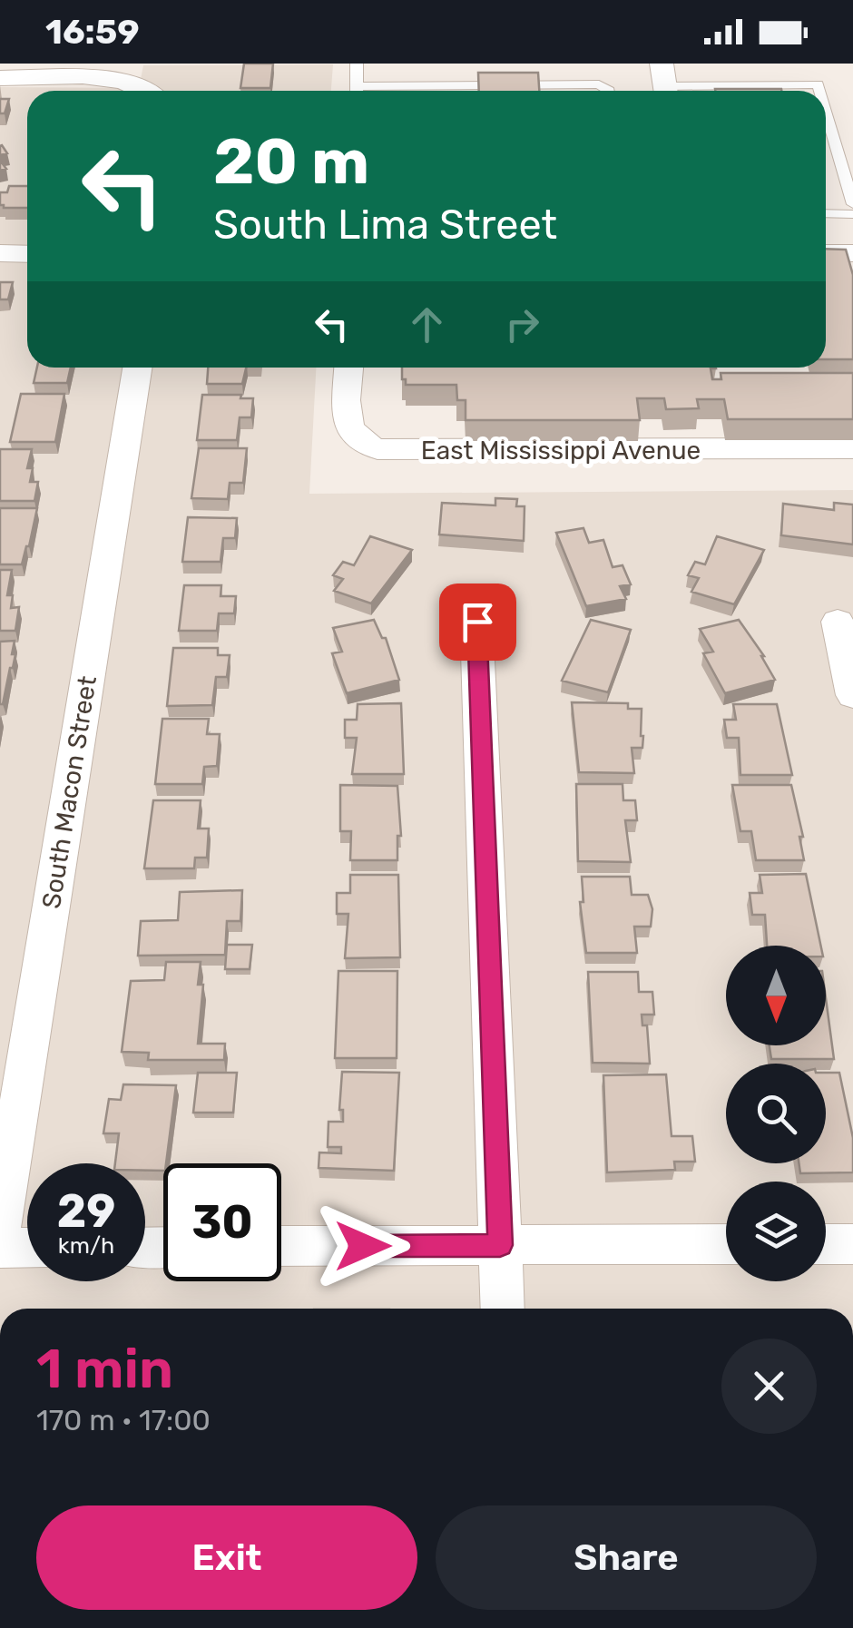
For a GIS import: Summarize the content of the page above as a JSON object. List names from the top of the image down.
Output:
{
  "streets": {
    "street": ["East Mississippi Avenue", "South Macon Street"]
  },
  "north": "bottom",
  "page": {
    "status": "16:59",
    "turn": ["20 m", "South Lima Street"],
    "speed": "29 km/h",
    "limit": "30",
    "heading": ["1 min", "170 m · 17:00"],
    "buttons": ["Exit", "Share"]
  }
}
